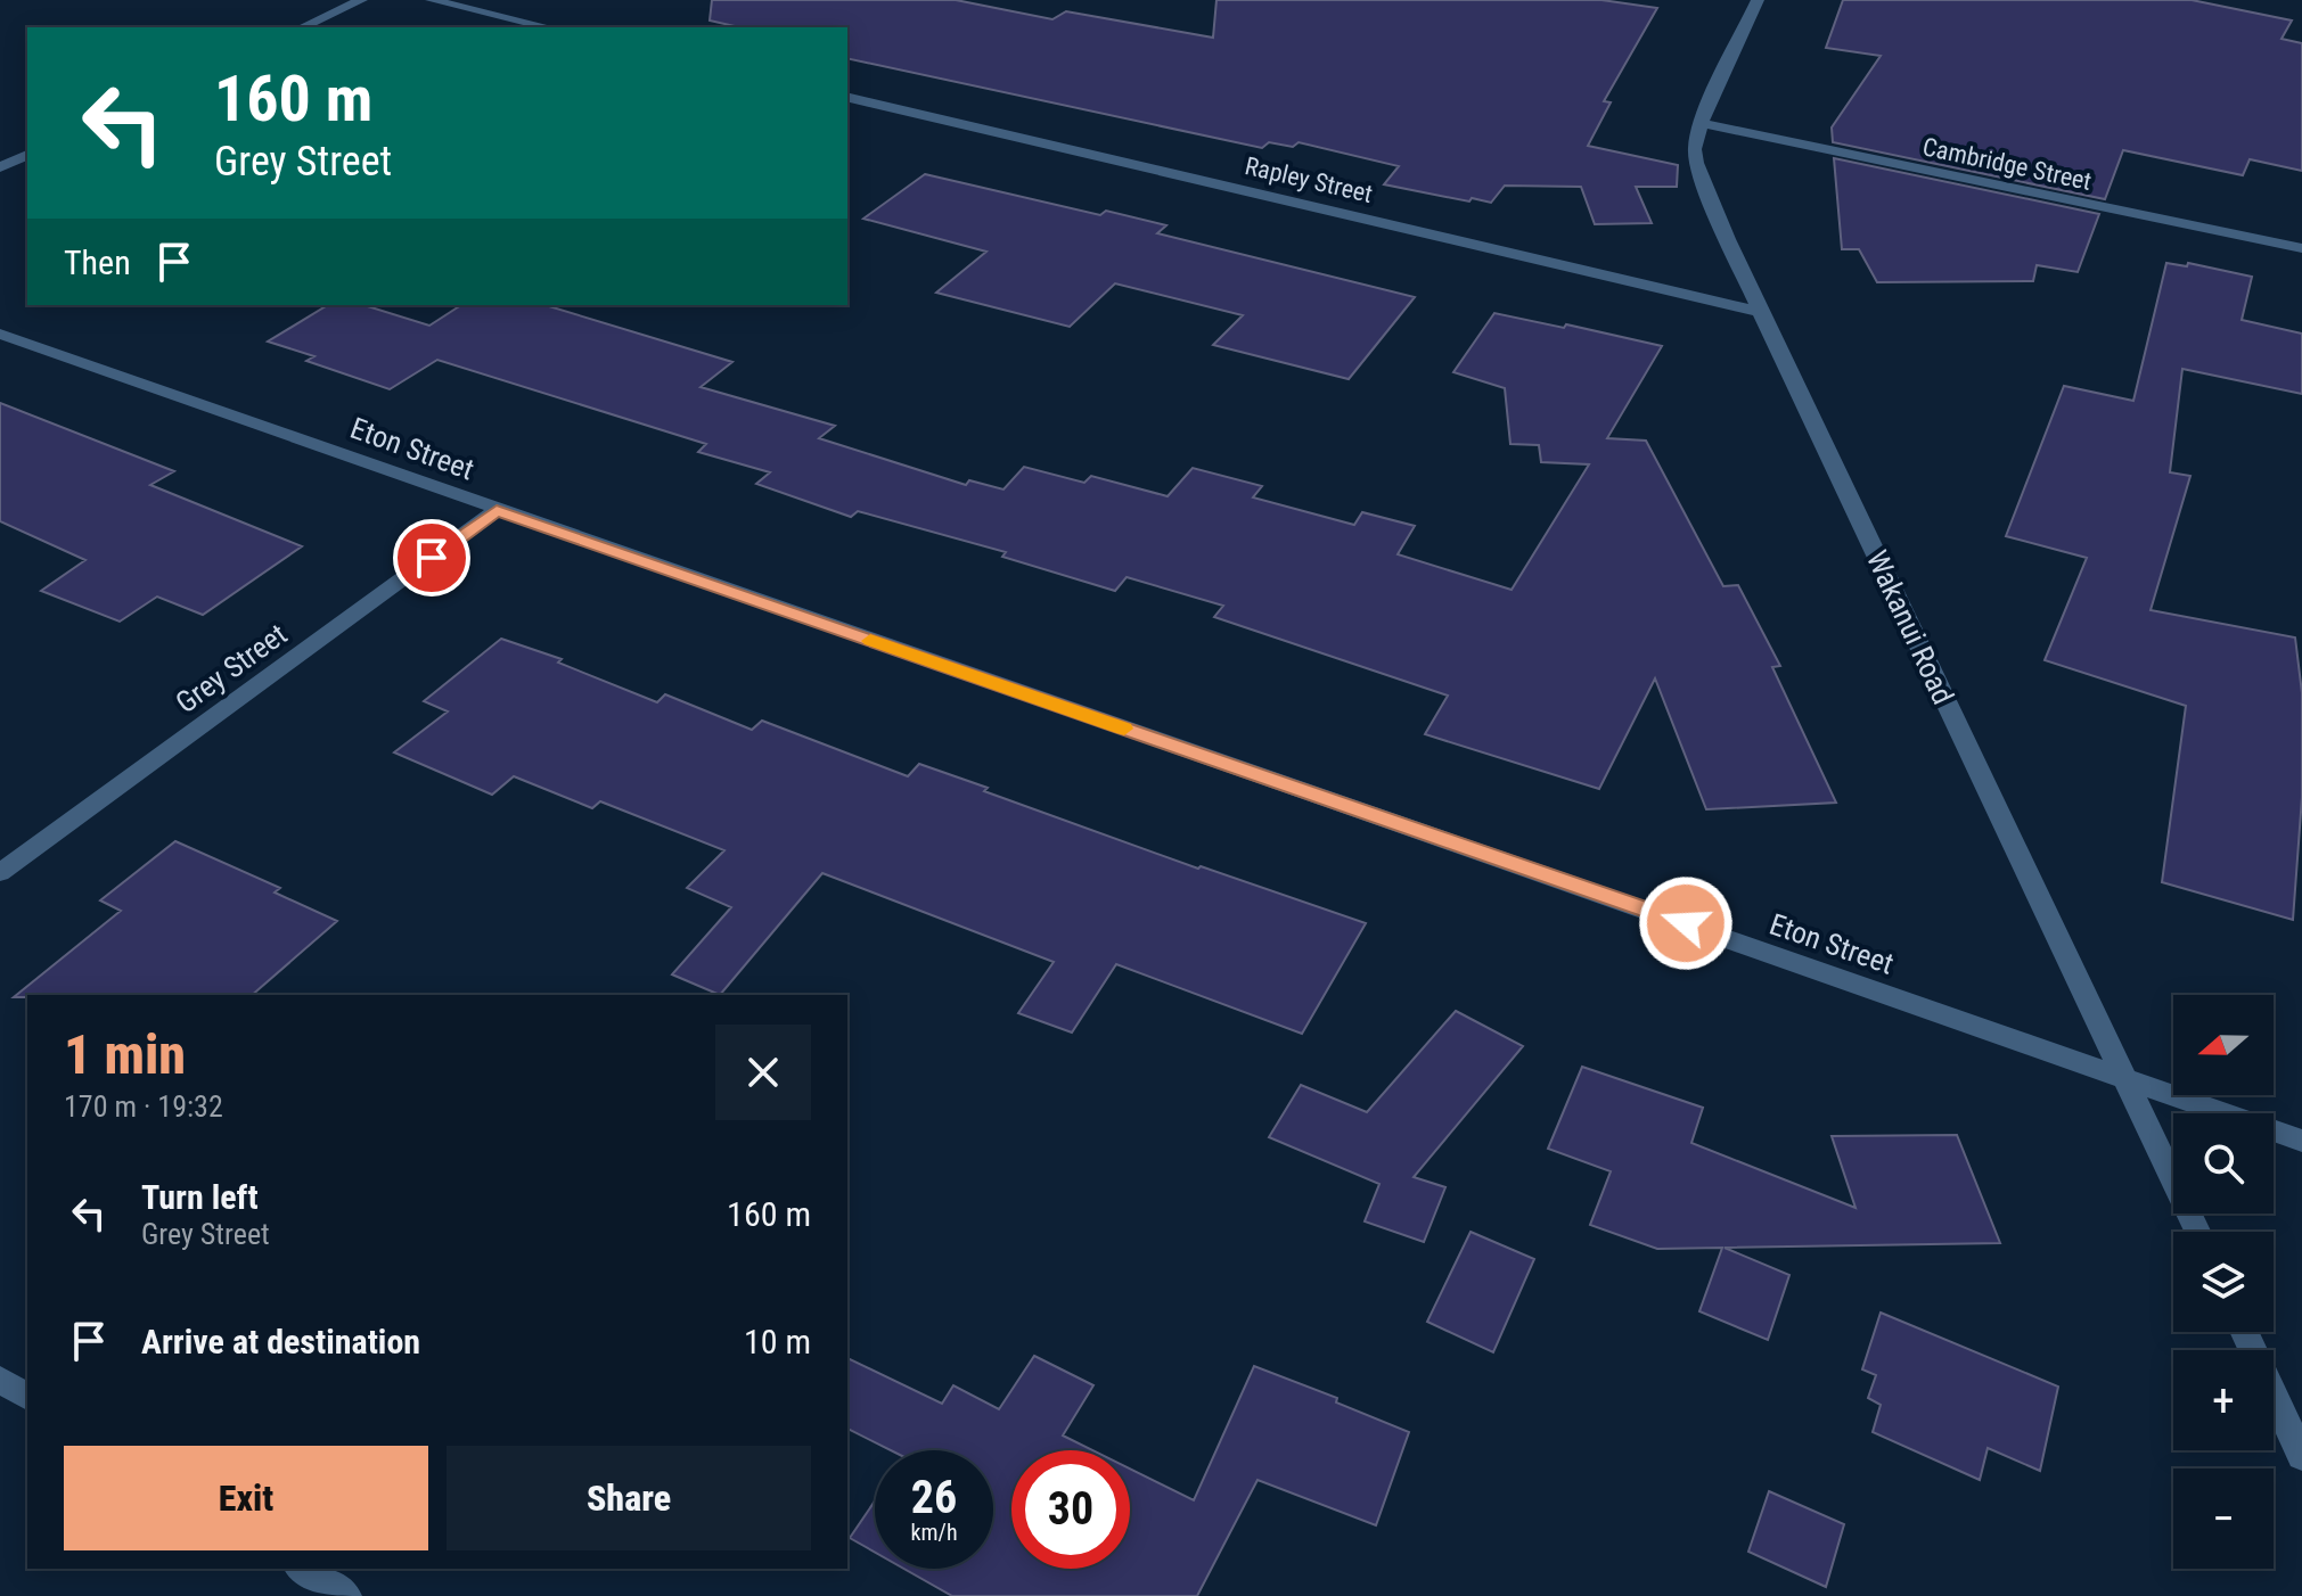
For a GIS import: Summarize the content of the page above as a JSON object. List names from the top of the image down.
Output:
{
  "streets": {
    "street": [
      "Cambridge Street",
      "Rapley Street",
      "Eton Street",
      "Wakanui Road",
      "Grey Street"
    ]
  },
  "crossings": [
    ["Cambridge Street", "Wakanui Road"],
    ["Rapley Street", "Wakanui Road"],
    ["Eton Street", "Wakanui Road"],
    ["Eton Street", "Grey Street"]
  ],
  "north": "left",
  "page": {
    "turn": ["160 m", "Grey Street"],
    "then": "Then",
    "map_buttons": ["+", "−"],
    "heading": ["1 min", "170 m · 19:32"],
    "list": [
      {
        "name": "Turn left",
        "note": "Grey Street",
        "value": "160 m"
      },
      {
        "name": "Arrive at destination",
        "value": "10 m"
      }
    ],
    "buttons": ["Exit", "Share"],
    "speed": "26 km/h",
    "limit": "30"
  }
}
